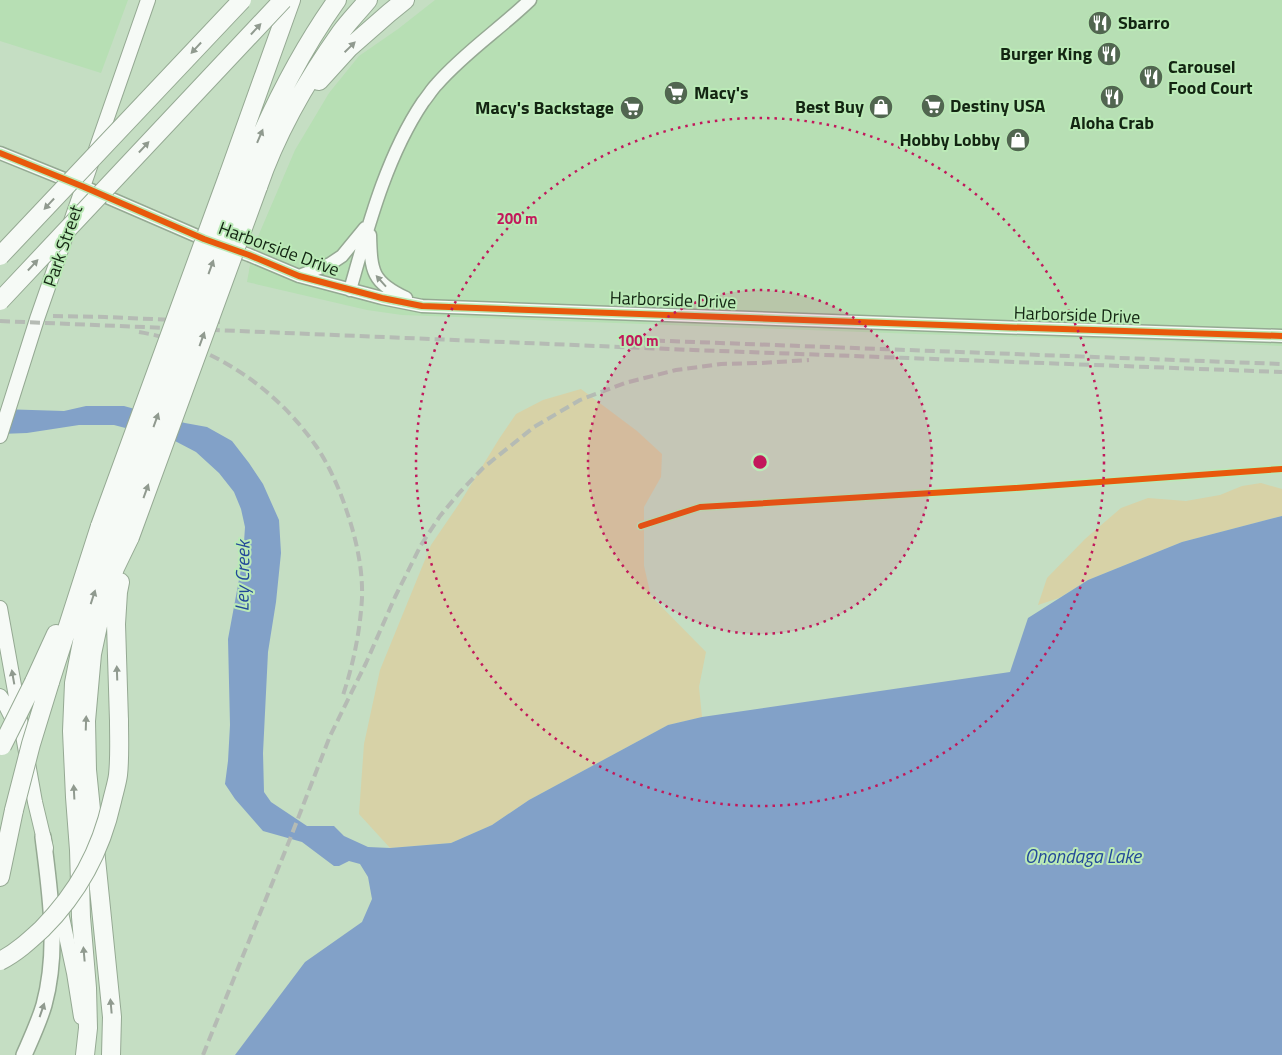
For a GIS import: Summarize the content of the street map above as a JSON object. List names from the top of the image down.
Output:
{
  "streets": {
    "main road": ["Park Street"],
    "street": ["Harborside Drive"]
  },
  "crossings": [
    ["Park Street", "Harborside Drive"]
  ],
  "water": ["Ley Creek", "Onondaga Lake"],
  "places": {
    "restaurant": [
      "Sbarro",
      "Burger King",
      "Carousel Food Court",
      "Aloha Crab"
    ],
    "supermarket": ["Macy's", "Destiny USA", "Macy's Backstage"],
    "shop": ["Best Buy", "Hobby Lobby"]
  },
  "rings": ["200 m", "100 m"]
}
